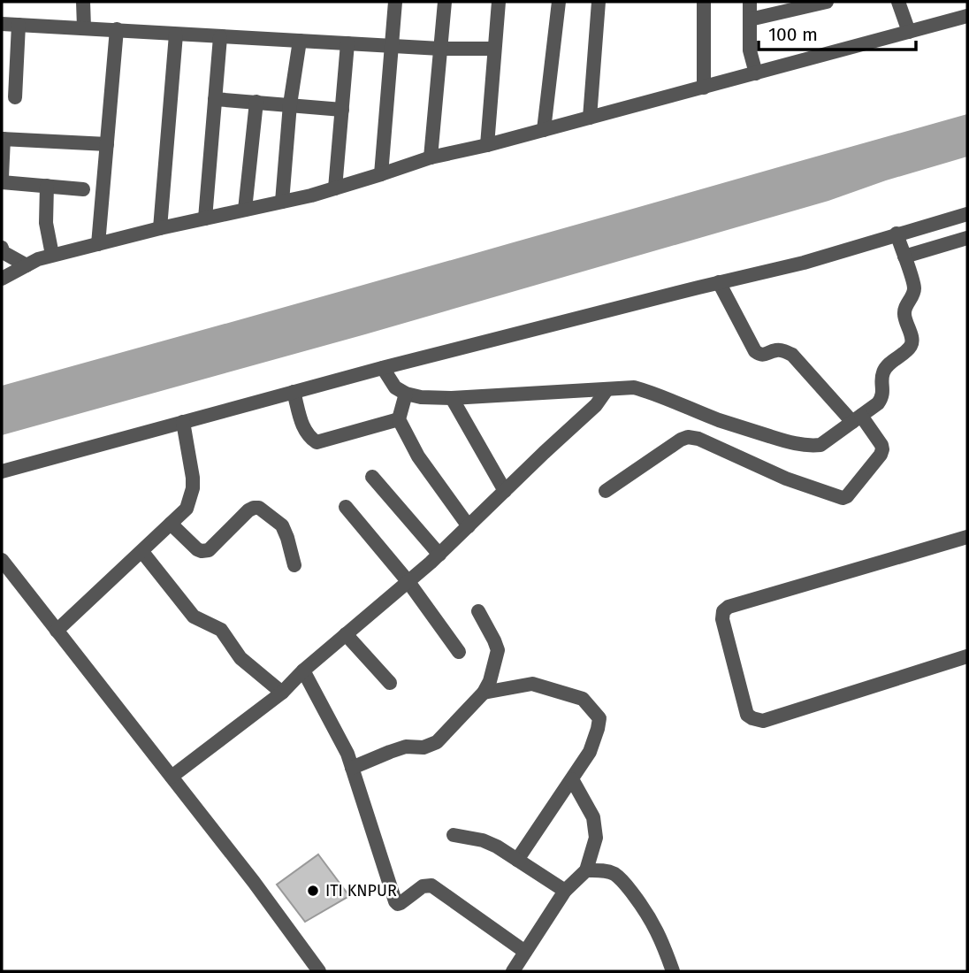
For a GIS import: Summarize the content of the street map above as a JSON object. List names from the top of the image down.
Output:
{
  "places": ["ITI KNPUR"],
  "scale_bar": "100 m"
}
